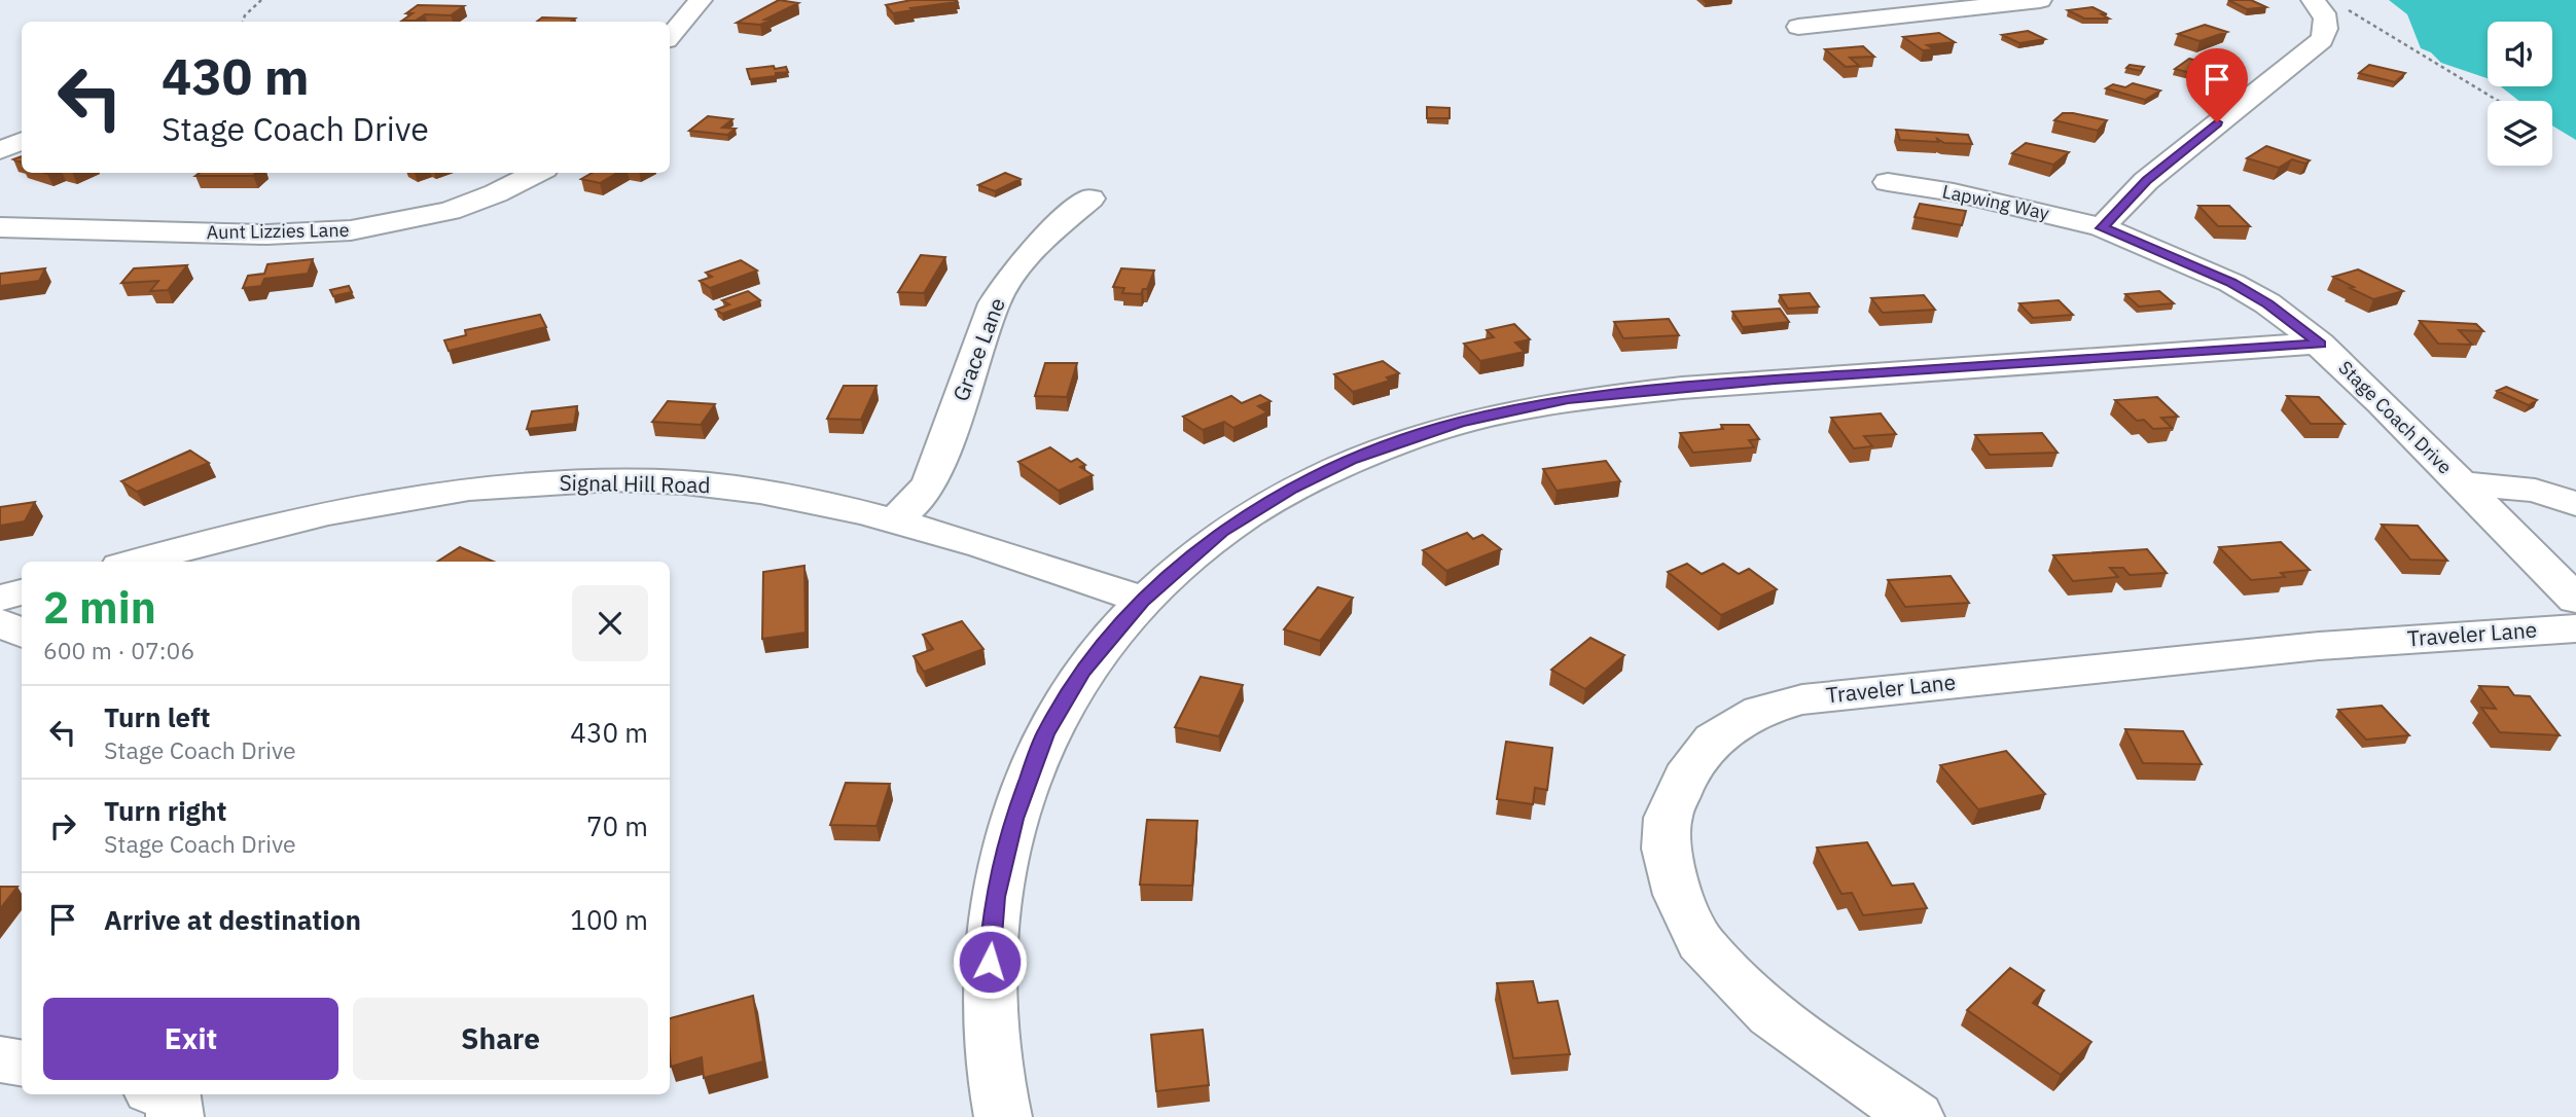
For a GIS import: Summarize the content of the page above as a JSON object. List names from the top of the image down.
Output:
{
  "streets": {
    "street": [
      "Lapwing Way",
      "Aunt Lizzies Lane",
      "Grace Lane",
      "Stage Coach Drive",
      "Signal Hill Road",
      "Traveler Lane"
    ]
  },
  "crossings": [
    ["Lapwing Way", "Stage Coach Drive"],
    ["Grace Lane", "Signal Hill Road"]
  ],
  "page": {
    "turn": ["430 m", "Stage Coach Drive"],
    "heading": ["2 min", "600 m · 07:06"],
    "list": [
      {
        "name": "Turn left",
        "note": "Stage Coach Drive",
        "value": "430 m"
      },
      {
        "name": "Turn right",
        "note": "Stage Coach Drive",
        "value": "70 m"
      },
      {
        "name": "Arrive at destination",
        "value": "100 m"
      }
    ],
    "buttons": ["Exit", "Share"]
  }
}
